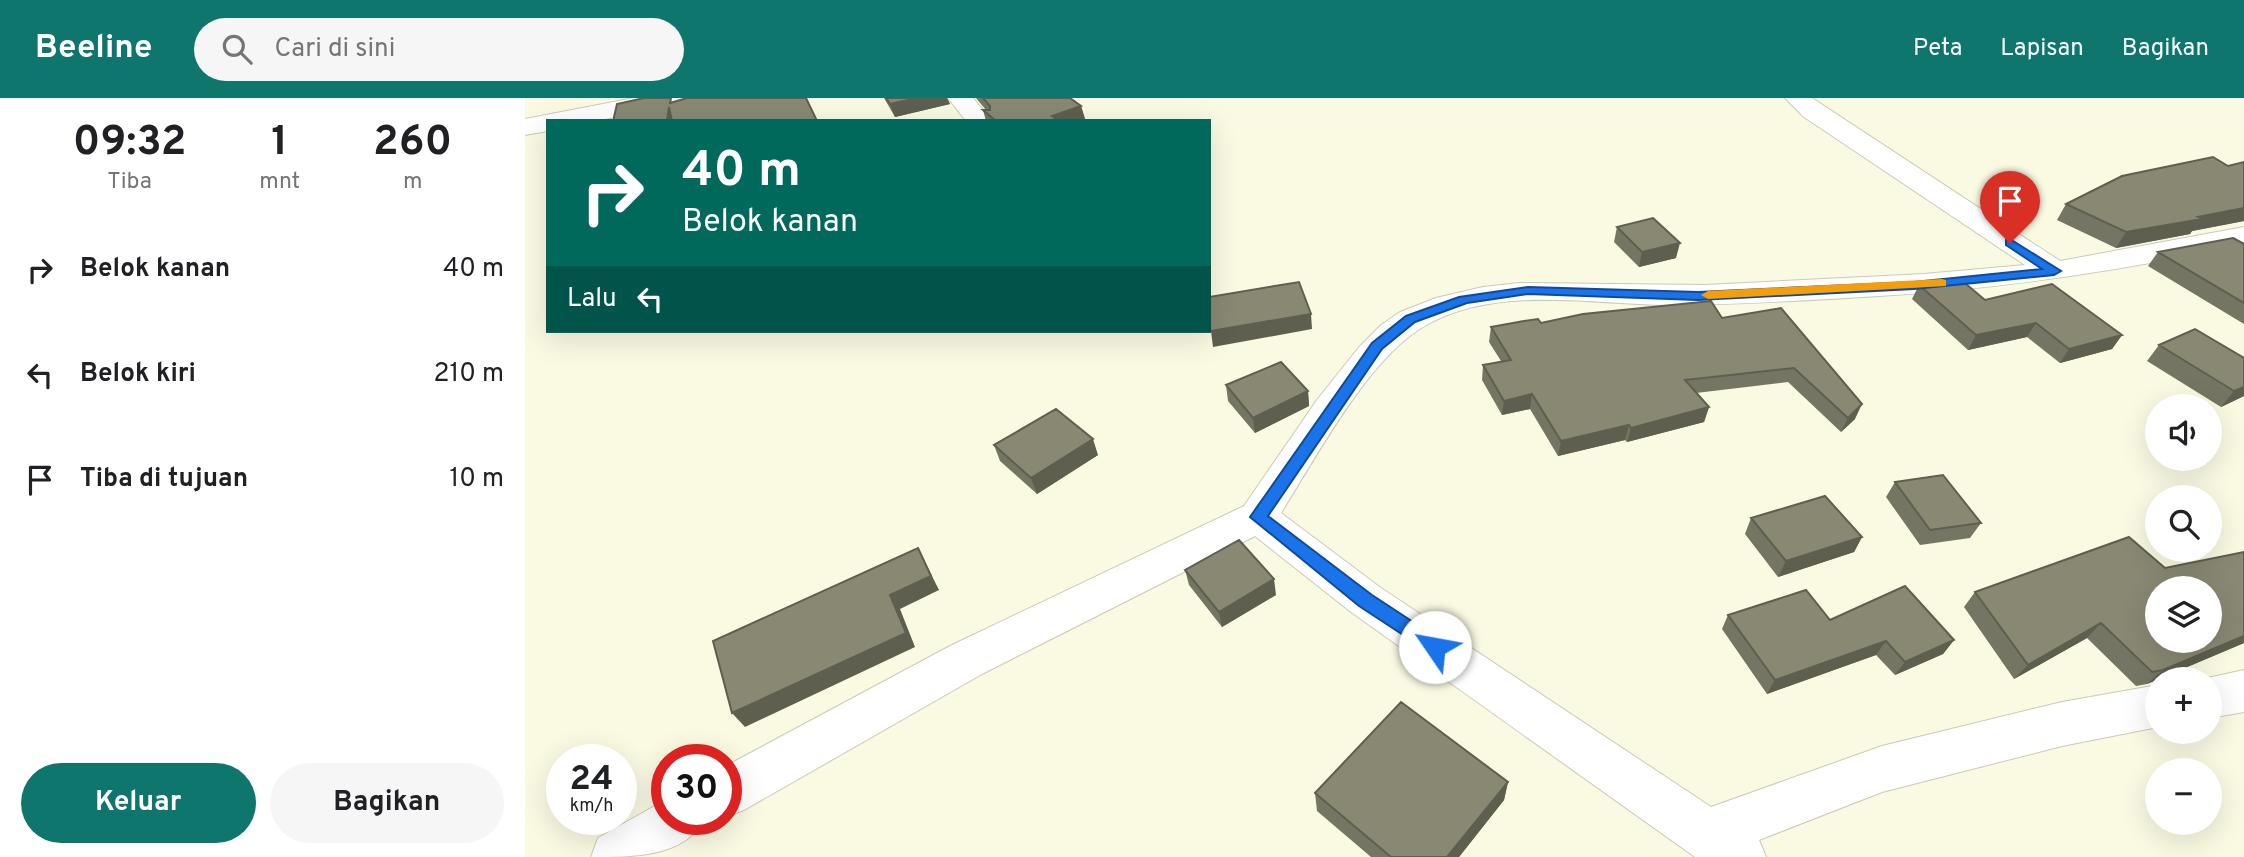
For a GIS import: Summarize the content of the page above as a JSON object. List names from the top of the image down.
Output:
{
  "page": {
    "header": "Beeline",
    "search": "Cari di sini",
    "nav": ["Peta", "Lapisan", "Bagikan"],
    "eta": [
      "09:32",
      "Tiba",
      "1",
      "mnt",
      "260",
      "m"
    ],
    "turn": ["40 m", "Belok kanan"],
    "list": [
      {
        "name": "Belok kanan",
        "value": "40 m"
      },
      {
        "name": "Belok kiri",
        "value": "210 m"
      },
      {
        "name": "Tiba di tujuan",
        "value": "10 m"
      }
    ],
    "then": "Lalu",
    "map_buttons": ["+", "−"],
    "speed": "24 km/h",
    "limit": "30",
    "buttons": ["Keluar", "Bagikan"]
  }
}
